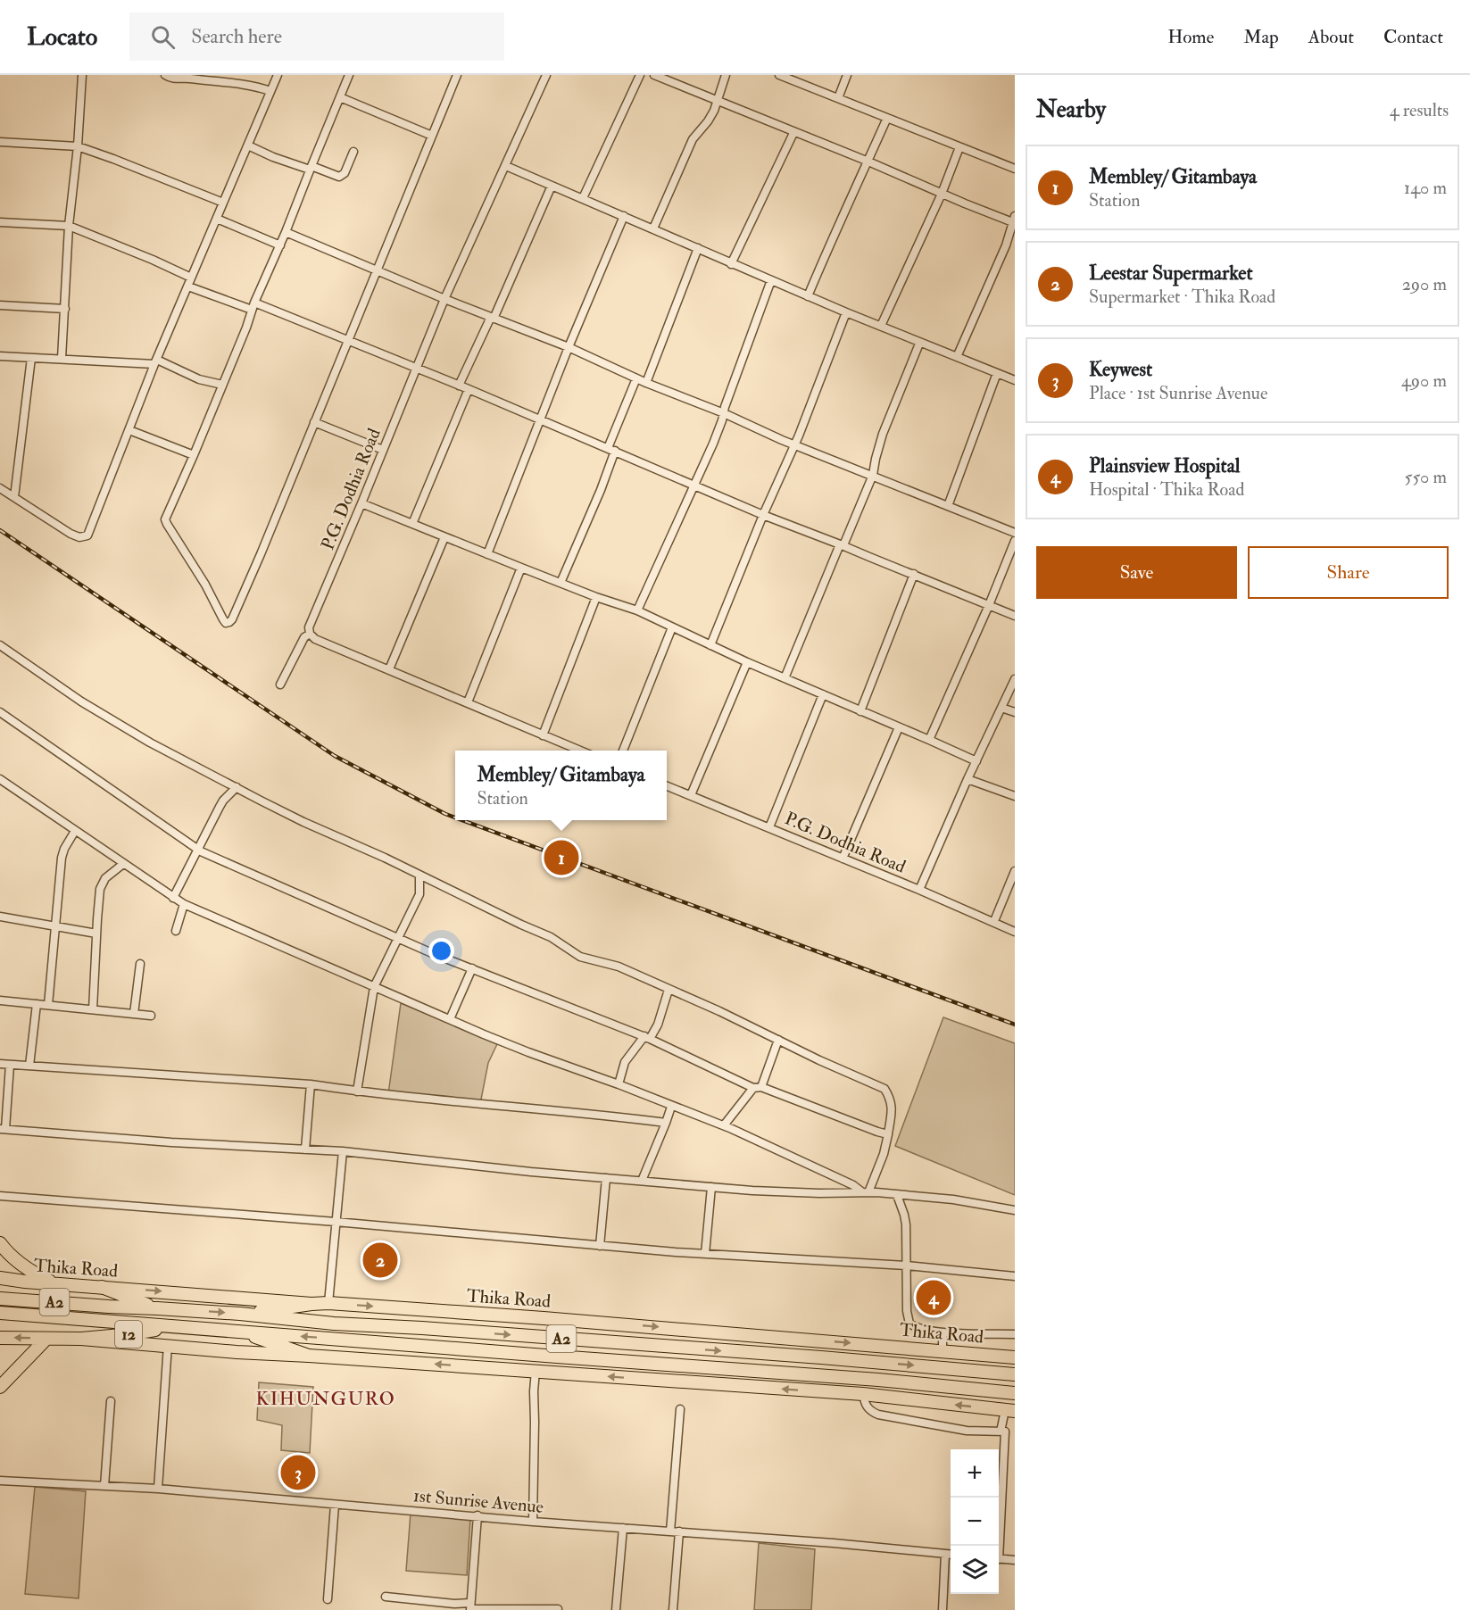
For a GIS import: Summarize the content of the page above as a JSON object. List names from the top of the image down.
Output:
{
  "streets": {
    "main road": ["Thika Road", "A2", "12"],
    "street": ["P.G. Dodhia Road", "1st Sunrise Avenue"]
  },
  "crossings": [
    ["A2", "12"]
  ],
  "districts": ["KIHUNGURO"],
  "page": {
    "header": "Locato",
    "search": "Search here",
    "nav": [
      "Home",
      "Map",
      "About",
      "Contact"
    ],
    "heading": ["Nearby", "4 results"],
    "list": [
      {
        "mark": "1",
        "name": "Membley/ Gitambaya",
        "note": "Station",
        "value": "140 m"
      },
      {
        "mark": "2",
        "name": "Leestar Supermarket",
        "note": "Supermarket · Thika Road",
        "value": "290 m"
      },
      {
        "mark": "3",
        "name": "Keywest",
        "note": "Place · 1st Sunrise Avenue",
        "value": "490 m"
      },
      {
        "mark": "4",
        "name": "Plainsview Hospital",
        "note": "Hospital · Thika Road",
        "value": "550 m"
      }
    ],
    "buttons": ["Save", "Share"],
    "popup": ["Membley/ Gitambaya", "Station"],
    "pins": [
      "1",
      "2",
      "4",
      "3"
    ],
    "map_buttons": ["+", "−"]
  }
}
